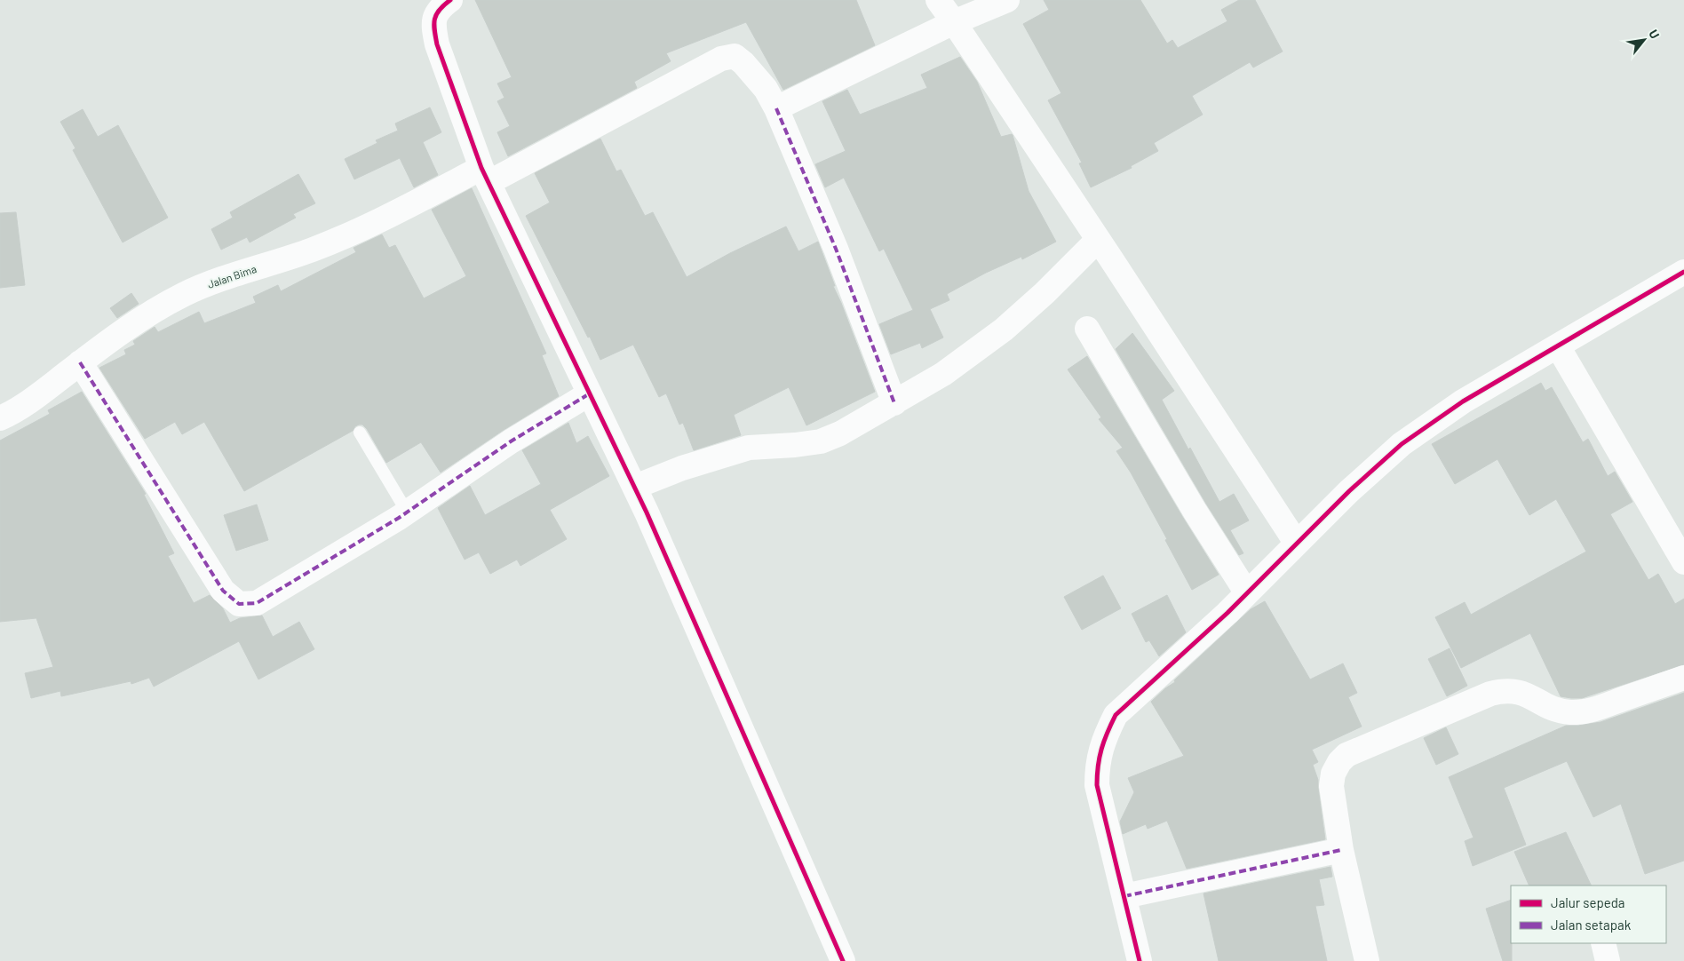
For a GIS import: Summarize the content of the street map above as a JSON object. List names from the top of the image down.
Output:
{
  "streets": {
    "street": ["Jalan Bima"]
  },
  "legend": ["Jalur sepeda", "Jalan setapak"],
  "north": "top right"
}
